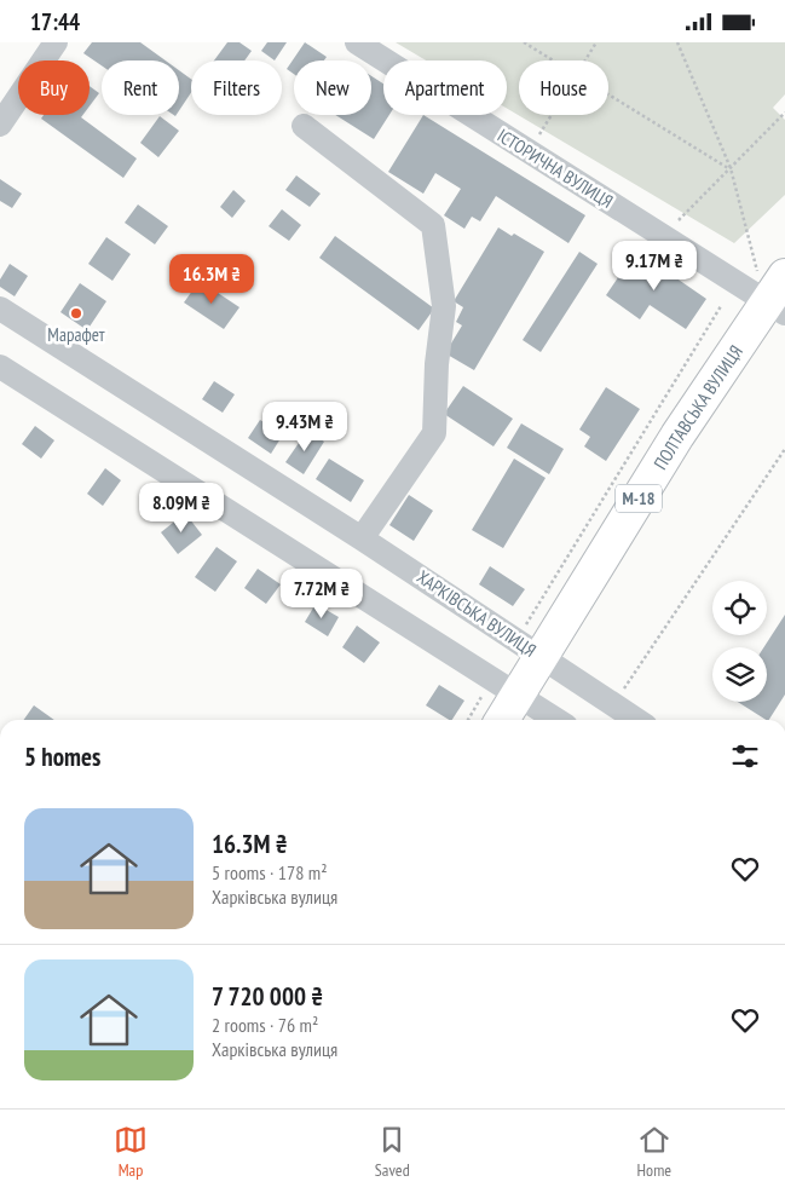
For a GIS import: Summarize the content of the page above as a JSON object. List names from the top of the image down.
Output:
{
  "streets": {
    "highway": ["ПОЛТАВСЬКА ВУЛИЦЯ", "М-18"],
    "street": ["ІСТОРИЧНА ВУЛИЦЯ", "ХАРКІВСЬКА ВУЛИЦЯ"]
  },
  "crossings": [
    ["ІСТОРИЧНА ВУЛИЦЯ", "ПОЛТАВСЬКА ВУЛИЦЯ"],
    ["ПОЛТАВСЬКА ВУЛИЦЯ", "ХАРКІВСЬКА ВУЛИЦЯ"]
  ],
  "places": ["Марафет"],
  "page": {
    "status": "17:44",
    "chip": [
      "Buy",
      "Rent",
      "Filters",
      "New",
      "Apartment",
      "House"
    ],
    "price": [
      "9.17M ₴",
      "16.3M ₴",
      "9.43M ₴",
      "8.09M ₴",
      "7.72M ₴"
    ],
    "heading": "5 homes",
    "list": [
      {
        "name": "16.3M ₴",
        "note": "5 rooms · 178 m² · Харківська вулиця"
      },
      {
        "name": "7 720 000 ₴",
        "note": "2 rooms · 76 m² · Харківська вулиця"
      }
    ],
    "tabs": ["Map", "Saved", "Home"]
  }
}
